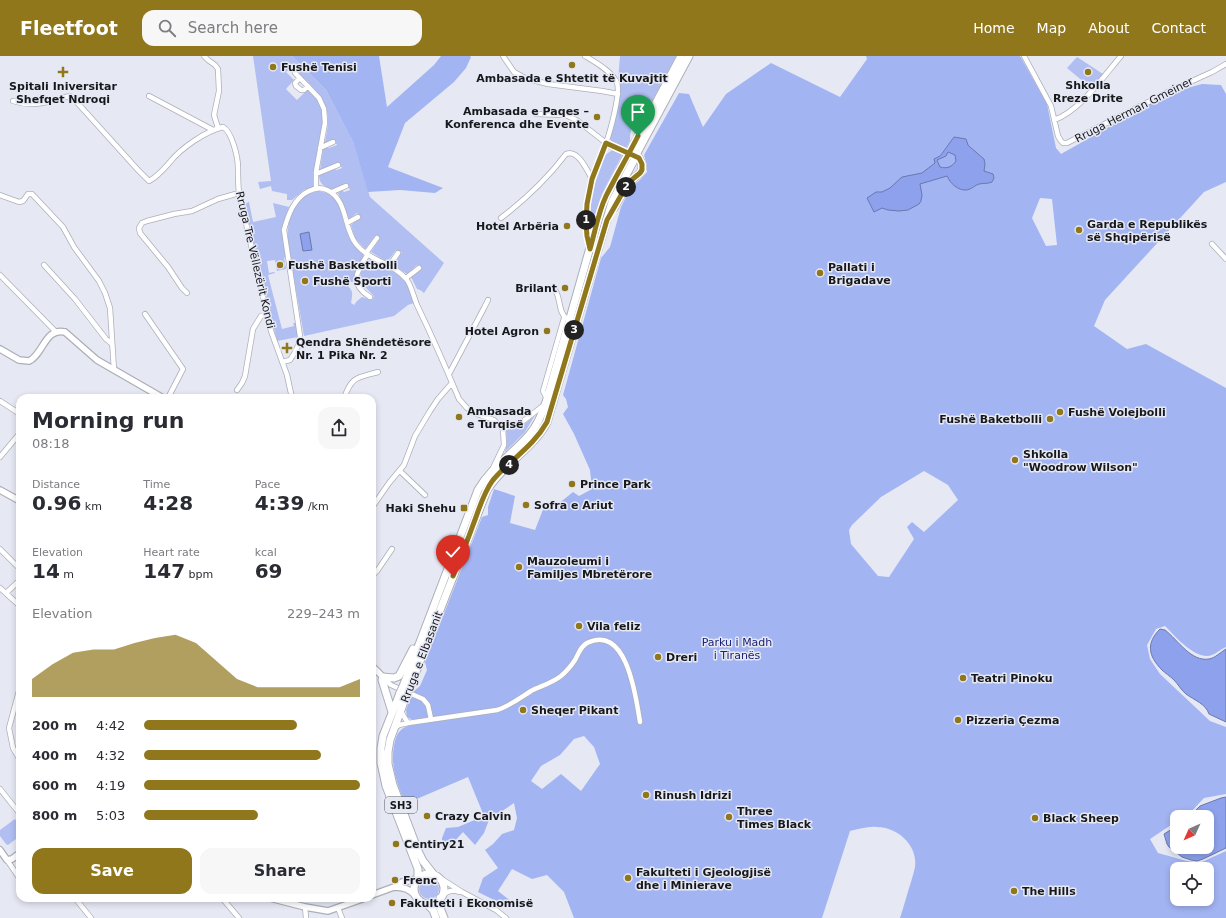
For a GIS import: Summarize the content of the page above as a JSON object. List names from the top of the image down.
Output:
{
  "streets": {
    "main road": ["Rruga e Elbasanit", "SH3"],
    "street": ["Rruga Herman Gmeiner", "Rruga Tre Vëllezërit Kondi"]
  },
  "crossings": [
    ["Rruga e Elbasanit", "SH3"]
  ],
  "parks": ["Parku i Madh i Tiranës"],
  "places": {
    "other": [
      "Ambasada e Shtetit të Kuvajtit",
      "Fushë Tenisi",
      "Shkolla Rreze Drite",
      "Ambasada e Paqes – Konferenca dhe Evente",
      "Hotel Arbëria",
      "Garda e Republikës së Shqipërisë",
      "Fushë Basketbolli",
      "Pallati i Brigadave",
      "Fushë Sporti",
      "Brilant",
      "Hotel Agron",
      "Fushë Volejbolli",
      "Ambasada e Turqisë",
      "Fushë Baketbolli",
      "Shkolla \"Woodrow Wilson\"",
      "Prince Park",
      "Sofra e Ariut",
      "Mauzoleumi i Familjes Mbretërore",
      "Vila feliz",
      "Dreri",
      "Teatri Pinoku",
      "Sheqer Pikant",
      "Pizzeria Çezma",
      "Rinush Idrizi",
      "Crazy Calvin",
      "Three Times Black",
      "Black Sheep",
      "Centiry21",
      "Fakulteti i Gjeologjisë dhe i Minierave",
      "Frenc",
      "The Hills",
      "Fakulteti i Ekonomisë"
    ],
    "health": ["Spitali Iniversitar Shefqet Ndroqi", "Qendra Shëndetësore Nr. 1 Pika Nr. 2"],
    "transit": ["Haki Shehu"]
  },
  "north": "bottom left",
  "page": {
    "header": "Fleetfoot",
    "search": "Search here",
    "nav": [
      "Home",
      "Map",
      "About",
      "Contact"
    ],
    "pins": [
      "2",
      "1",
      "3",
      "4"
    ],
    "heading": ["Morning run", "08:18"],
    "stats": [
      ["Distance", "0.96 km"],
      ["Time", "4:28"],
      ["Pace", "4:39 /km"],
      ["Elevation", "14 m"],
      ["Heart rate", "147 bpm"],
      ["kcal", "69"]
    ],
    "chart": ["Elevation", "229–243 m"],
    "list": [
      {
        "name": "200 m",
        "note": "4:42"
      },
      {
        "name": "400 m",
        "note": "4:32"
      },
      {
        "name": "600 m",
        "note": "4:19"
      },
      {
        "name": "800 m",
        "note": "5:03"
      }
    ],
    "buttons": ["Save", "Share"]
  }
}
